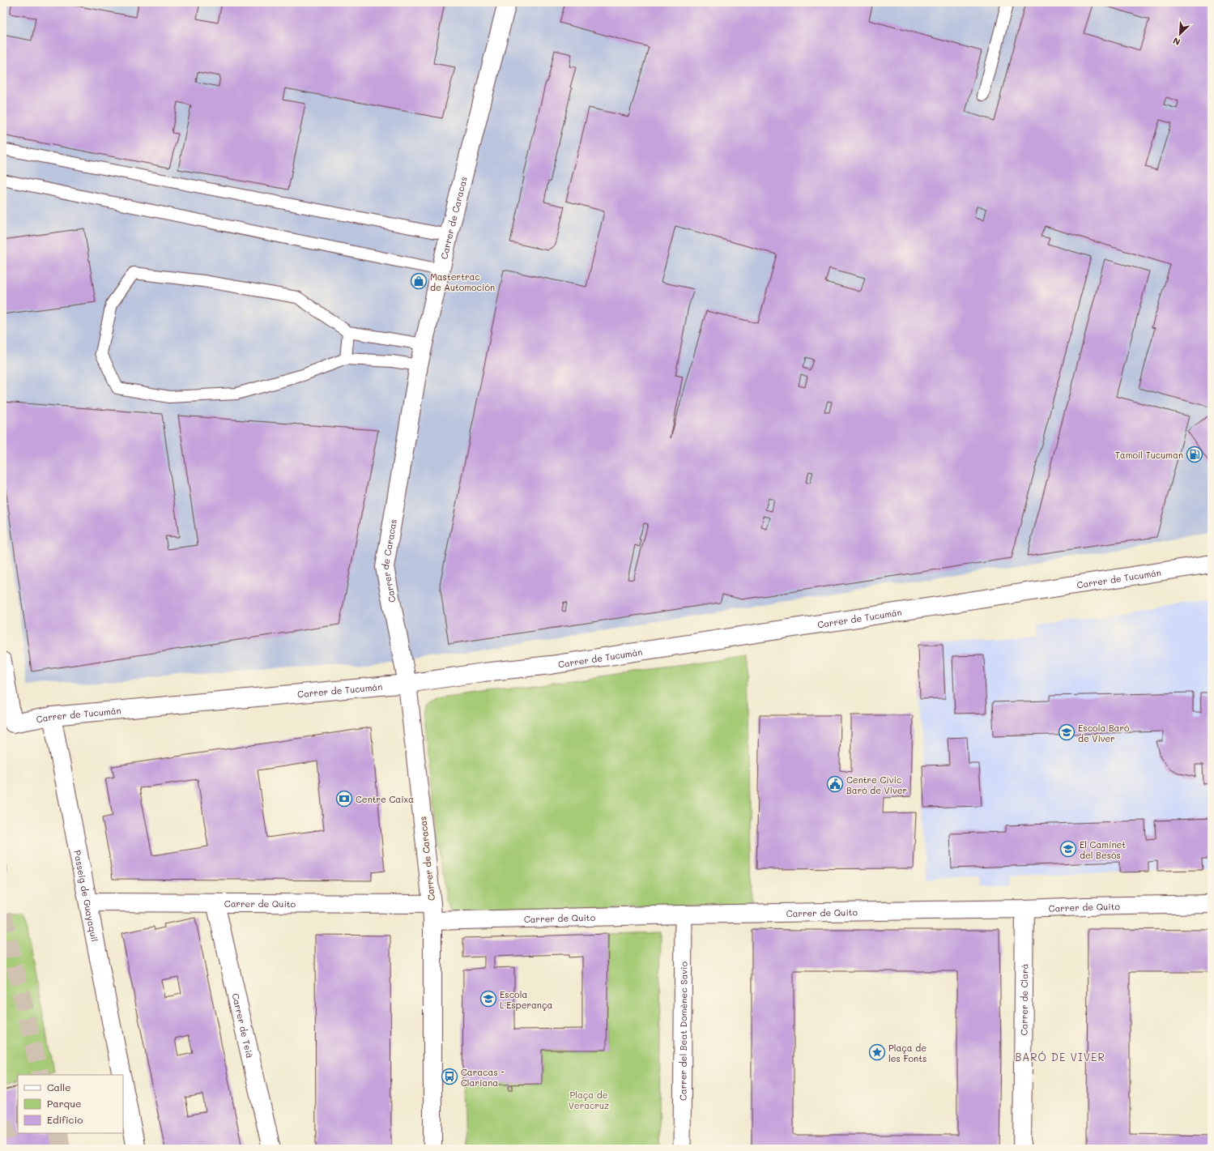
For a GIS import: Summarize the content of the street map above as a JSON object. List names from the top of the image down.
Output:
{
  "streets": {
    "street": [
      "Carrer de Caracas",
      "Carrer de Tucumán",
      "Passeig de Guayaquil",
      "Carrer de Quito",
      "Carrer de Clarà",
      "Carrer de Teià",
      "Carrer del Beat Domènec Savio"
    ]
  },
  "crossings": [
    ["Carrer de Caracas", "Carrer de Tucumán"],
    ["Carrer de Caracas", "Carrer de Quito"],
    ["Carrer de Tucumán", "Passeig de Guayaquil"],
    ["Passeig de Guayaquil", "Carrer de Quito"],
    ["Carrer de Quito", "Carrer de Clarà"],
    ["Carrer de Quito", "Carrer de Teià"],
    ["Carrer de Quito", "Carrer del Beat Domènec Savio"]
  ],
  "districts": ["BARÓ DE VIVER"],
  "parks": ["Plaça de Veracruz"],
  "places": {
    "shop": ["Mastertrac de Automoción"],
    "fuel station": ["Tamoil Tucuman"],
    "school or university": ["Escola Baró de Viver", "El Caminet del Besòs", "Escola L'Esperança"],
    "public building": ["Centre Cívic Baró de Viver"],
    "bank": ["Centre Caixa"],
    "place": ["Plaça de les Fonts"],
    "bus stop": ["Caracas - Clariana"]
  },
  "legend": ["Calle", "Parque", "Edificio"],
  "north": "bottom left"
}
